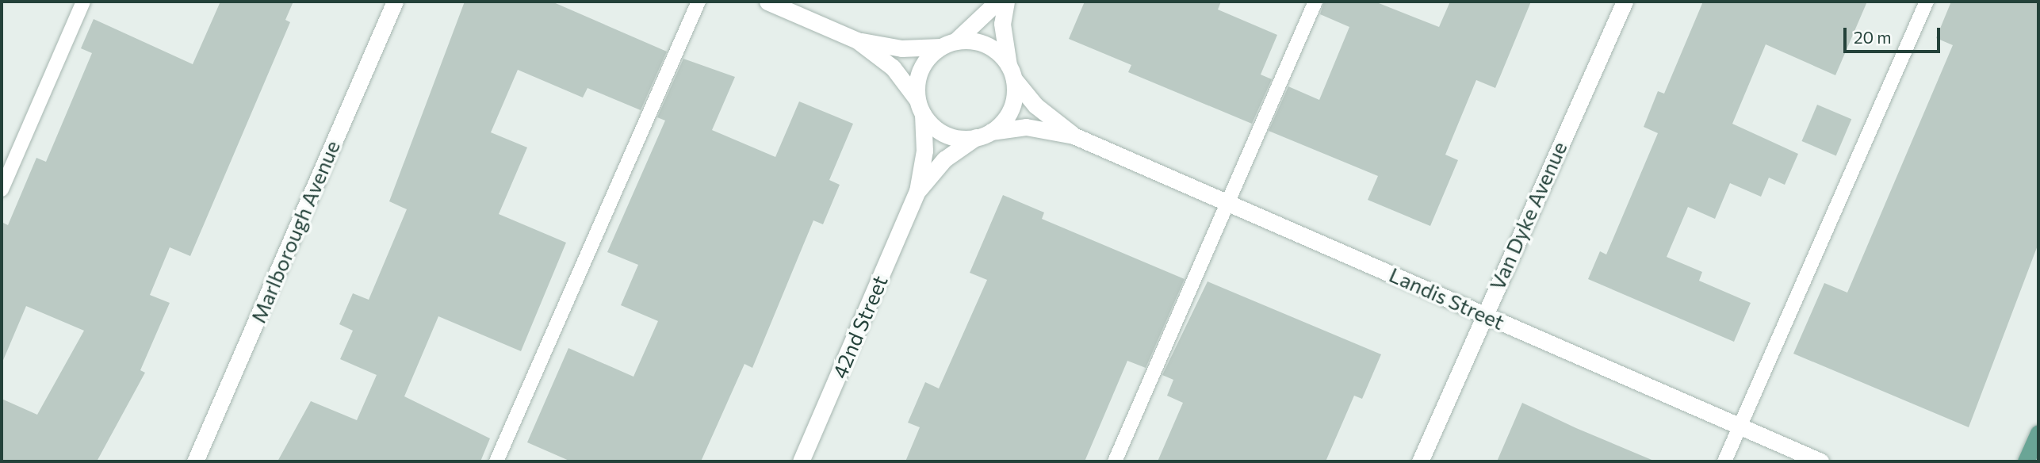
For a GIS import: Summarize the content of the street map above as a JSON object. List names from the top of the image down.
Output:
{
  "streets": {
    "street": [
      "Van Dyke Avenue",
      "Marlborough Avenue",
      "Landis Street",
      "42nd Street"
    ]
  },
  "crossings": [
    ["Van Dyke Avenue", "Landis Street"],
    ["Landis Street", "42nd Street"]
  ],
  "scale_bar": "20 m"
}
